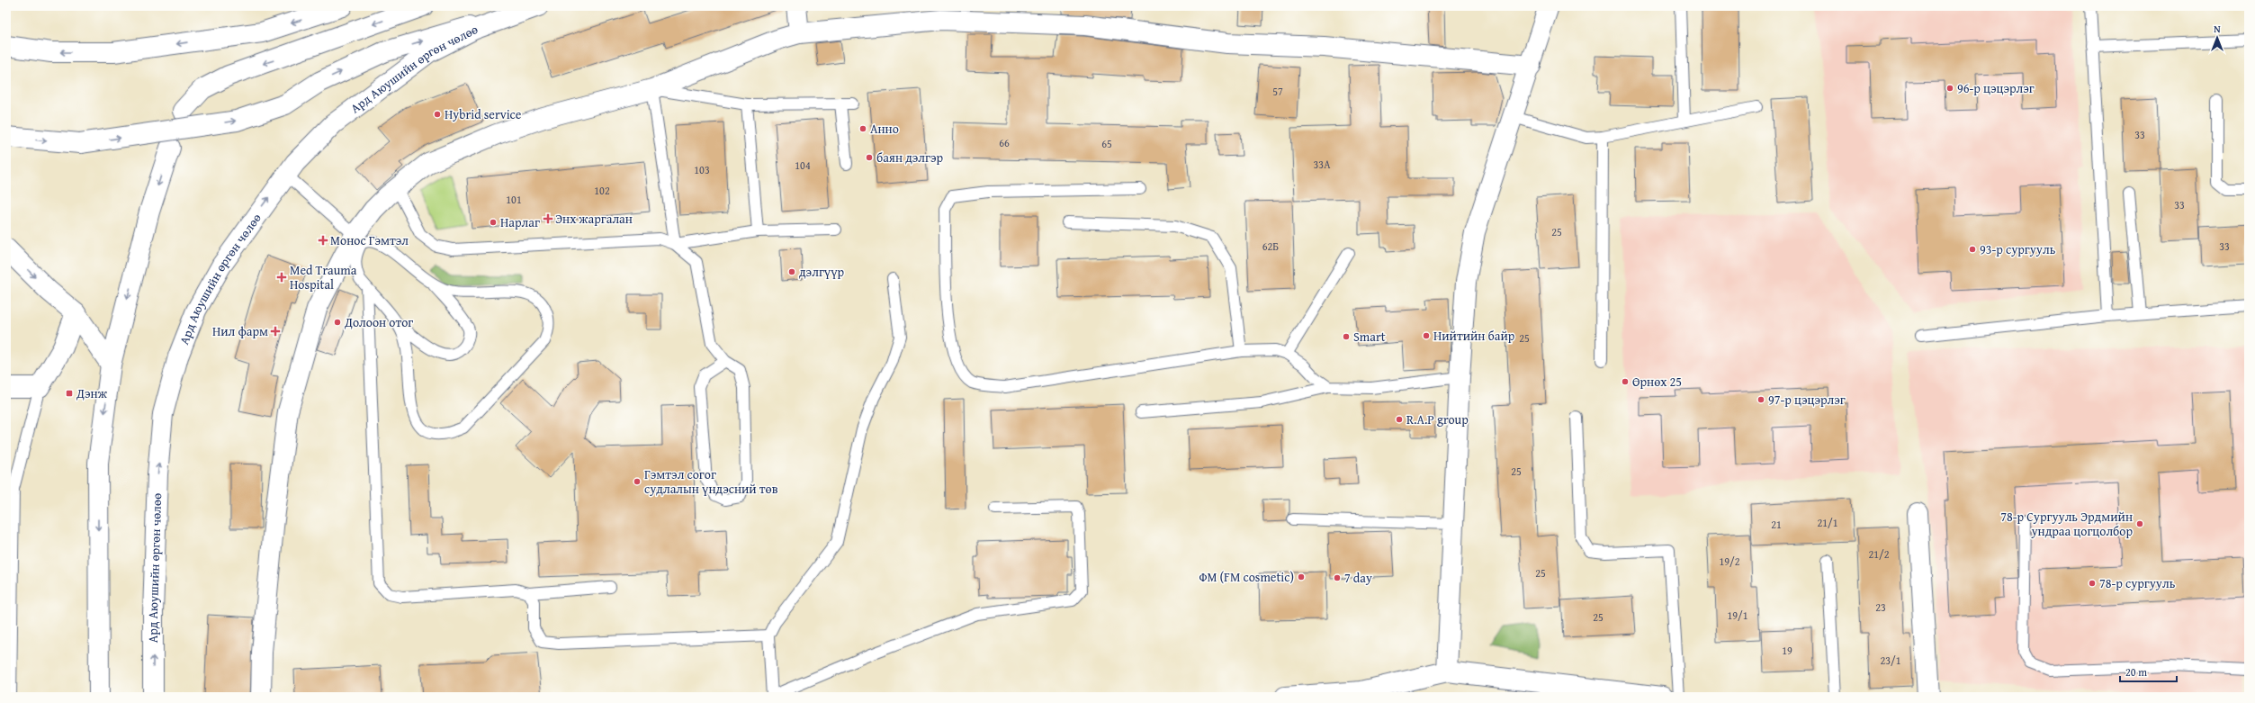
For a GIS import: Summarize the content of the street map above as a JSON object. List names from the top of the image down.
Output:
{
  "streets": {
    "main road": ["Ард Аюушийн өргөн чөлөө"]
  },
  "places": {
    "other": [
      "96-р цэцэрлэг",
      "Hybrid service",
      "Анно",
      "баян дэлгэр",
      "Нарлаг",
      "93-р сургууль",
      "дэлгүүр",
      "Долоон отог",
      "Нийтийн байр",
      "Smart",
      "Өрнөх 25",
      "97-р цэцэрлэг",
      "R.A.P group",
      "Гэмтэл согог судлалын үндэсний төв",
      "78-р Сургууль Эрдмийн ундраа цогцолбор",
      "ФМ (FM cosmetic)",
      "7 day",
      "78-р сургууль"
    ],
    "health": [
      "Энх жаргалан",
      "Монос Гэмтэл",
      "Med Trauma Hospital",
      "Нил фарм"
    ],
    "transit": ["Дэнж"]
  },
  "house_numbers": [
    "57",
    "33",
    "66",
    "65",
    "33А",
    "104",
    "103",
    "102",
    "101",
    "33",
    "25",
    "62Б",
    "33",
    "25",
    "25",
    "21/1",
    "21",
    "21/2",
    "19/2",
    "25",
    "23",
    "19/1",
    "25",
    "19",
    "23/1"
  ],
  "scale_bar": "20 m",
  "north": "top"
}
